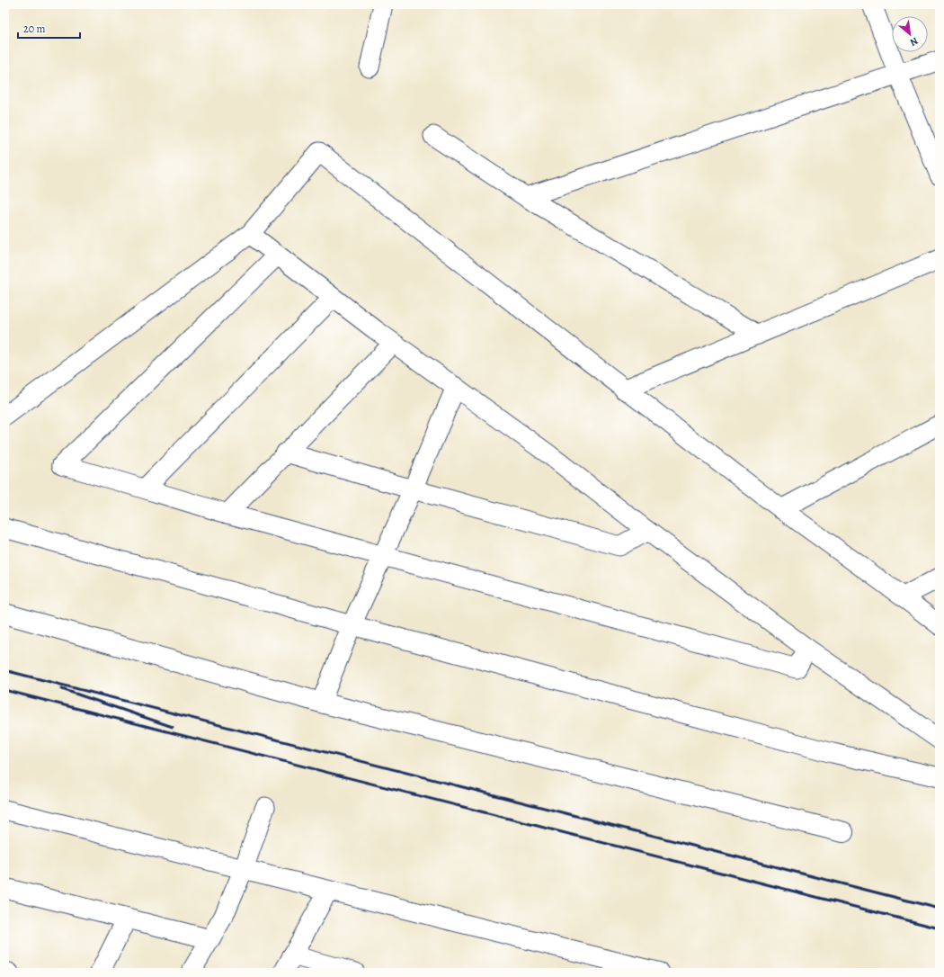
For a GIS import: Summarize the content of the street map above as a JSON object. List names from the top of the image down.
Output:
{
  "scale_bar": "20 m",
  "north": "bottom right"
}
